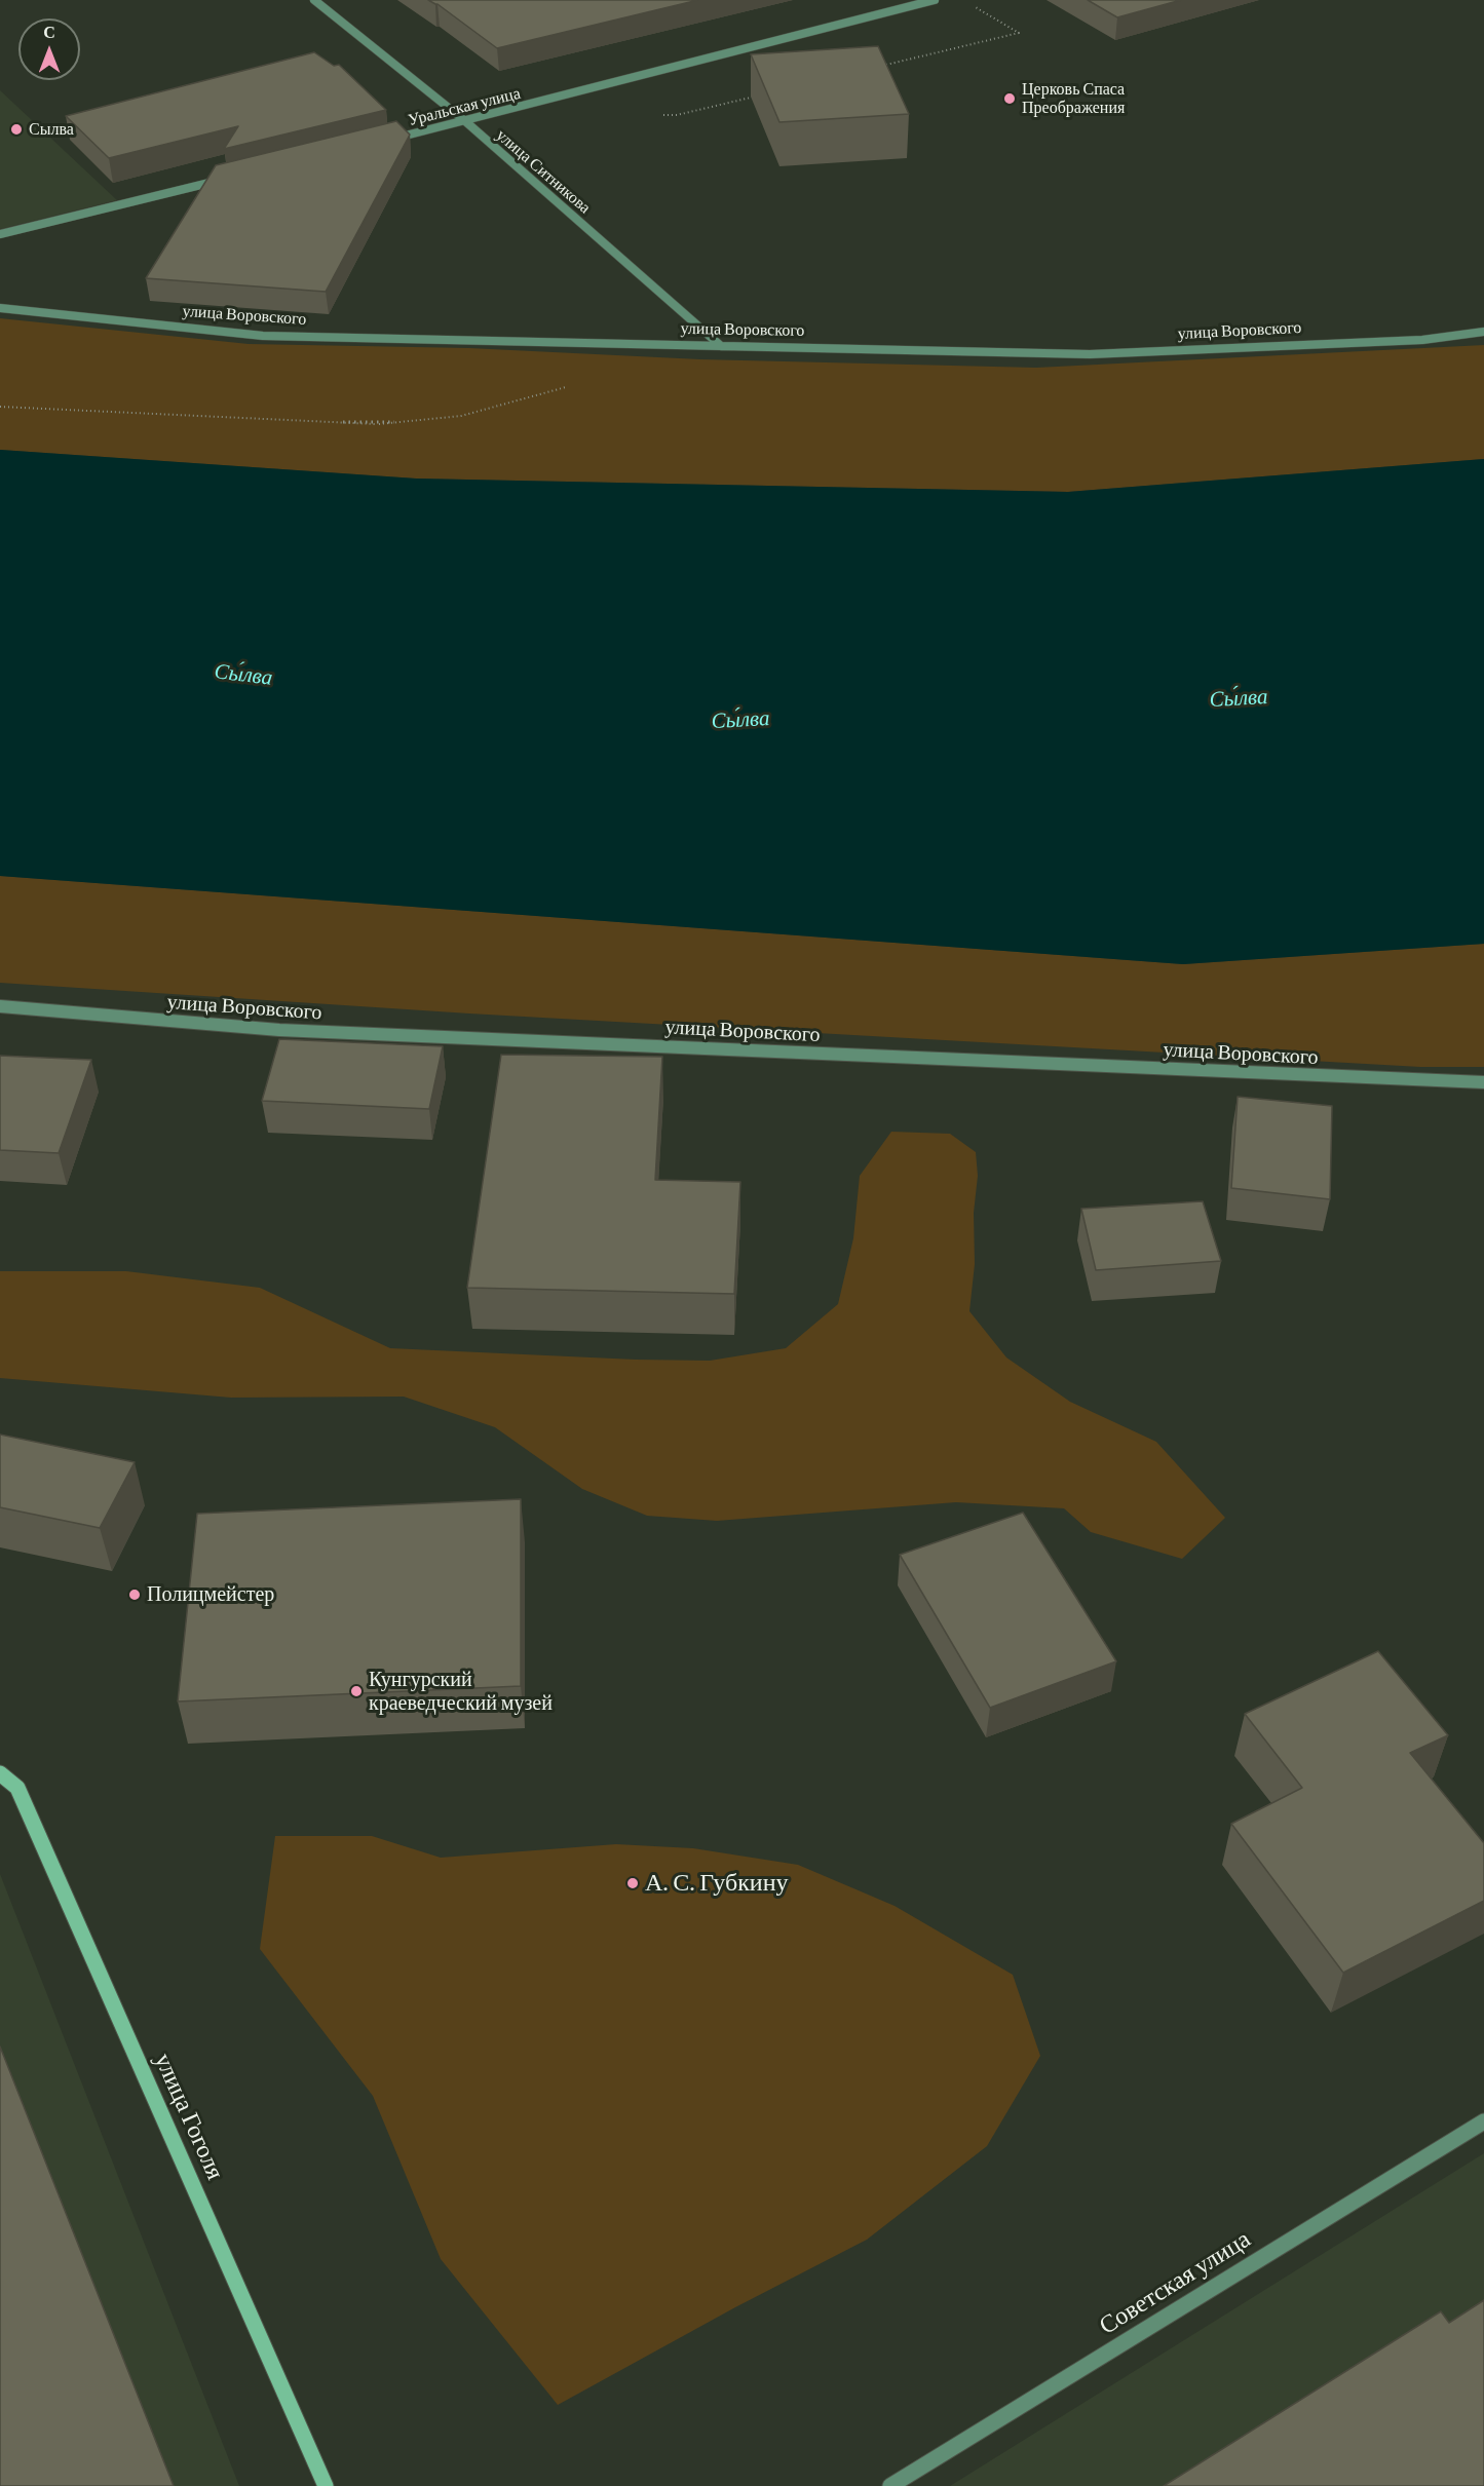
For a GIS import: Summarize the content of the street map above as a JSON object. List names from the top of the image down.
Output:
{
  "streets": {
    "street": [
      "Уральская улица",
      "улица Ситникова",
      "улица Воровского",
      "улица Гоголя",
      "Советская улица"
    ]
  },
  "crossings": [
    ["Уральская улица", "улица Ситникова"],
    ["улица Ситникова", "улица Воровского"]
  ],
  "water": ["Сы́лва"],
  "places": [
    "Церковь Спаса Преображения",
    "Сылва",
    "Полицмейстер",
    "Кунгурский краеведческий музей",
    "А. С. Губкину"
  ],
  "north": "top"
}
